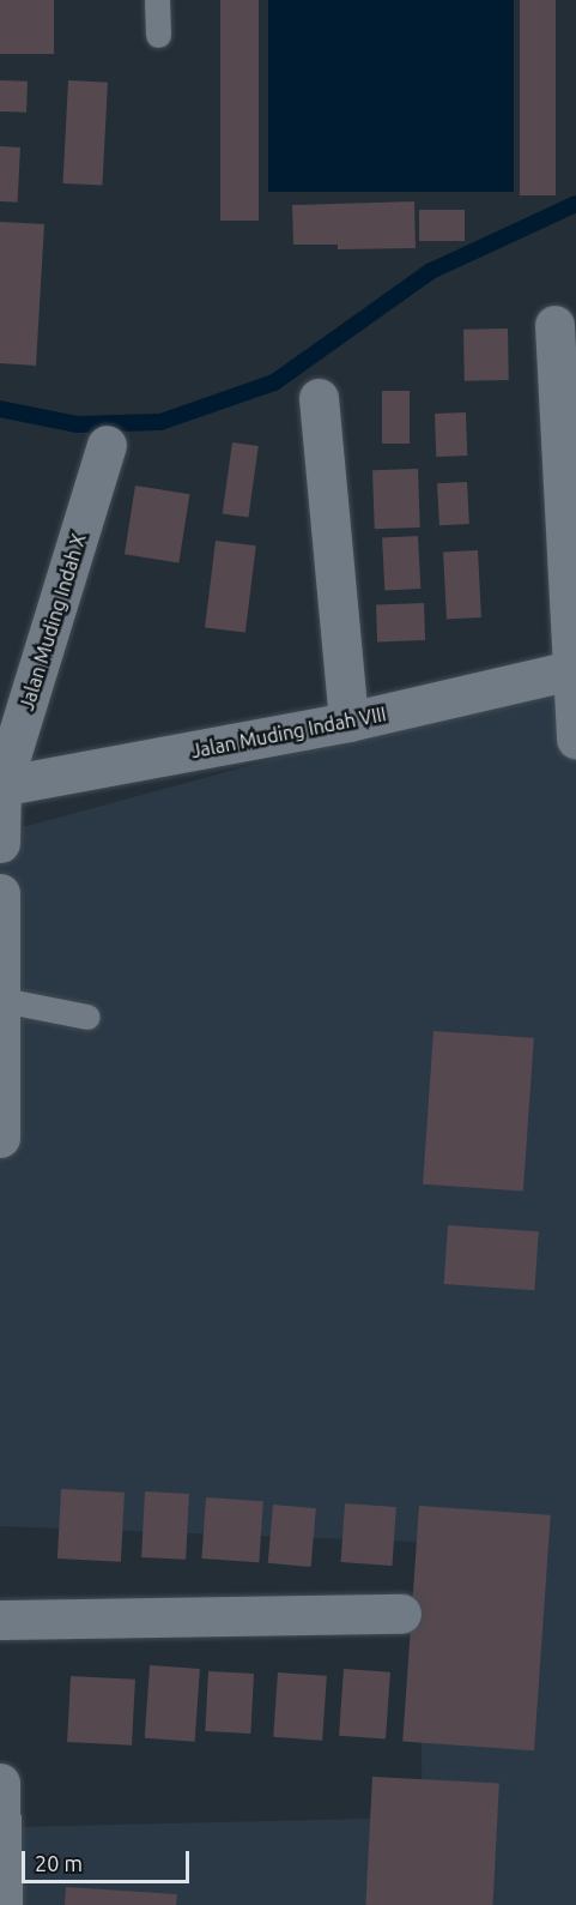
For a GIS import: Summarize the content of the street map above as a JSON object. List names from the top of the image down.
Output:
{
  "streets": {
    "street": ["Jalan Muding Indah X", "Jalan Muding Indah VIII"]
  },
  "crossings": [
    ["Jalan Muding Indah X", "Jalan Muding Indah VIII"]
  ],
  "scale_bar": "20 m"
}
